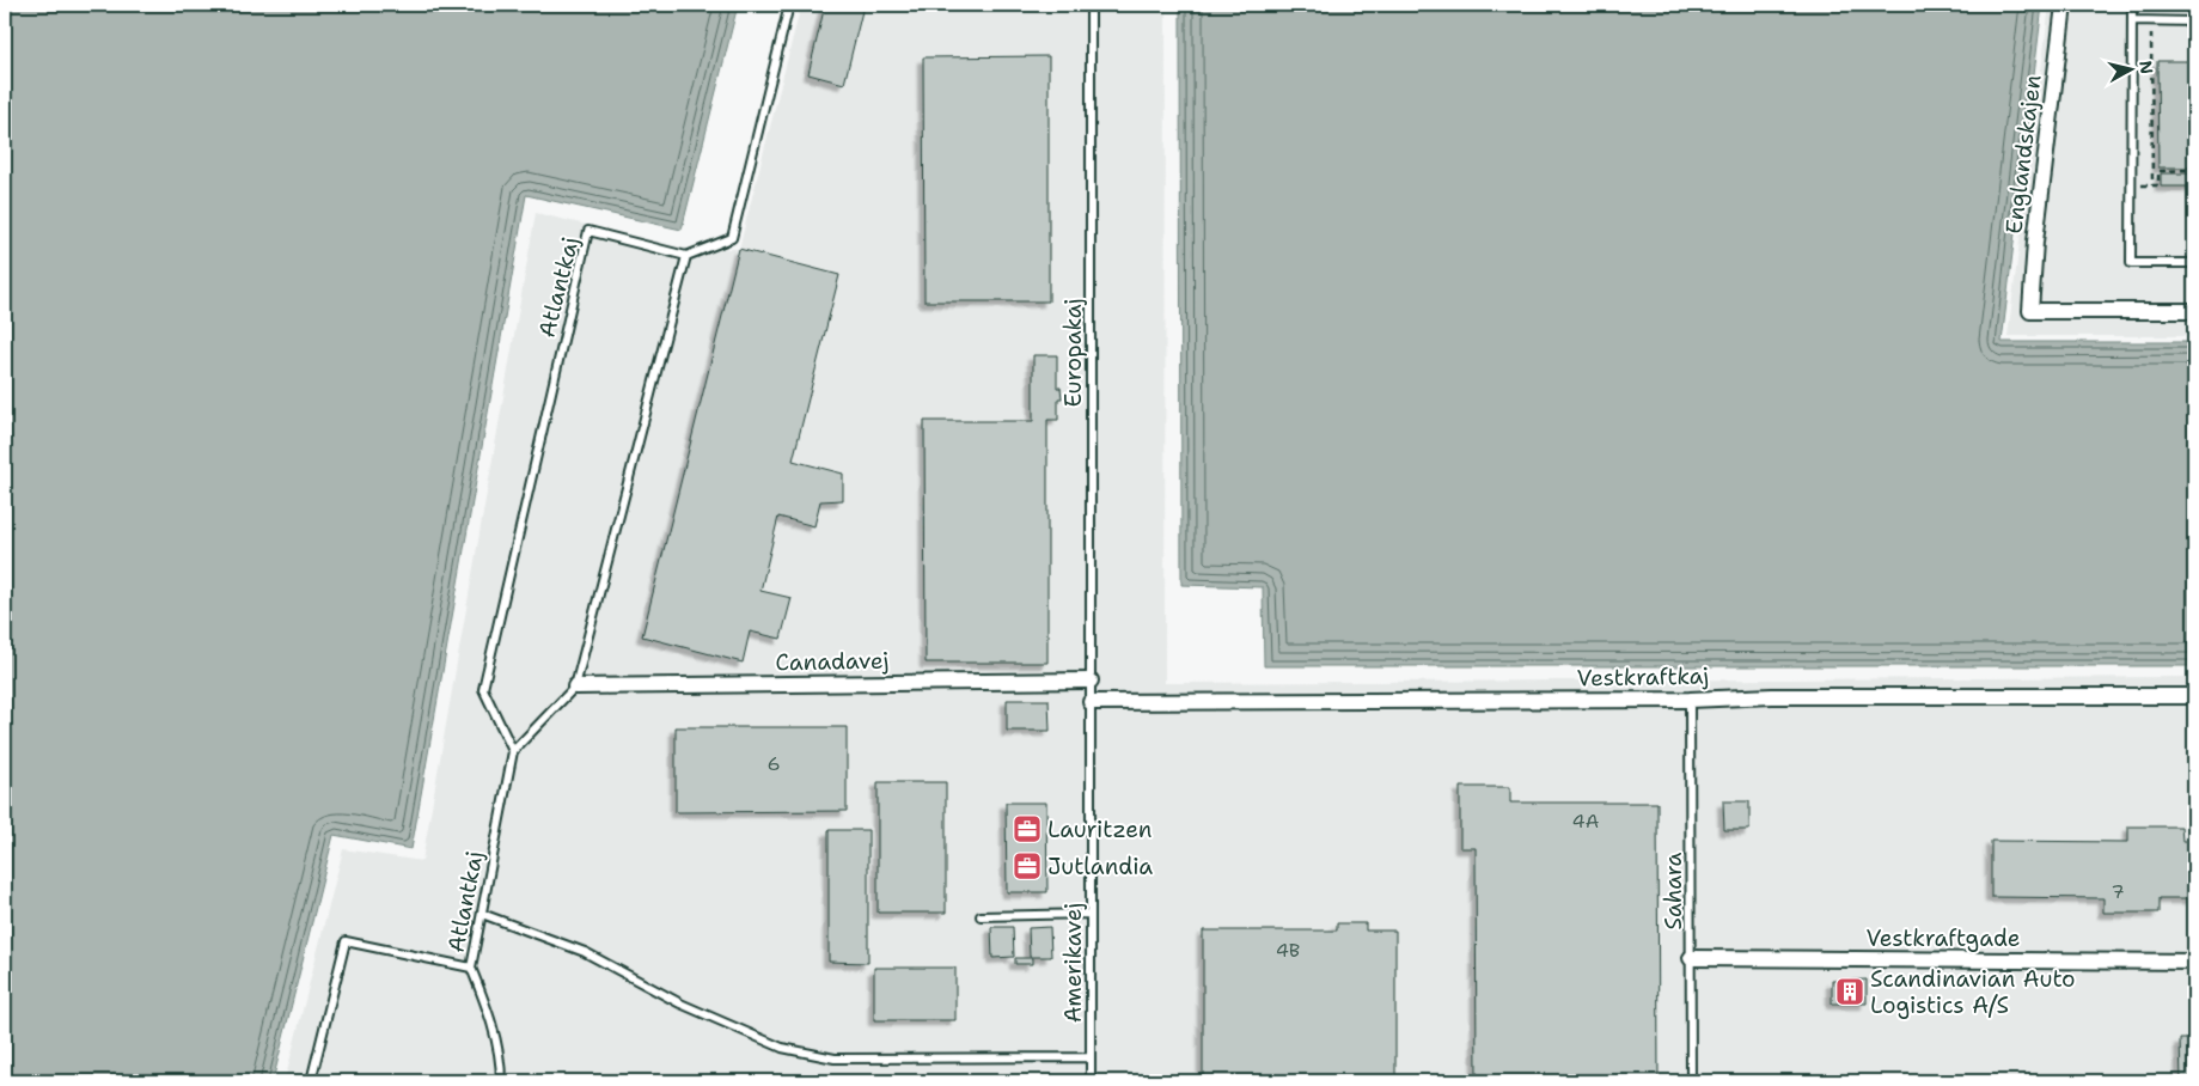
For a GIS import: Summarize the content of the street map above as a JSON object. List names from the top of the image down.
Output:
{
  "streets": {
    "street": [
      "Englandskajen",
      "Canadavej",
      "Vestkraftkaj",
      "Vestkraftgade"
    ],
    "lane": [
      "Atlantkaj",
      "Europakaj",
      "Sahara",
      "Amerikavej"
    ]
  },
  "crossings": [
    ["Europakaj", "Canadavej"],
    ["Europakaj", "Vestkraftkaj"],
    ["Europakaj", "Amerikavej"],
    ["Vestkraftkaj", "Sahara"],
    ["Vestkraftkaj", "Amerikavej"],
    ["Sahara", "Vestkraftgade"]
  ],
  "places": {
    "office": ["Lauritzen", "Jutlandia"],
    "building": ["Scandinavian Auto Logistics A/S"]
  },
  "house_numbers": [
    "6",
    "4A",
    "7",
    "4B"
  ],
  "north": "right"
}
